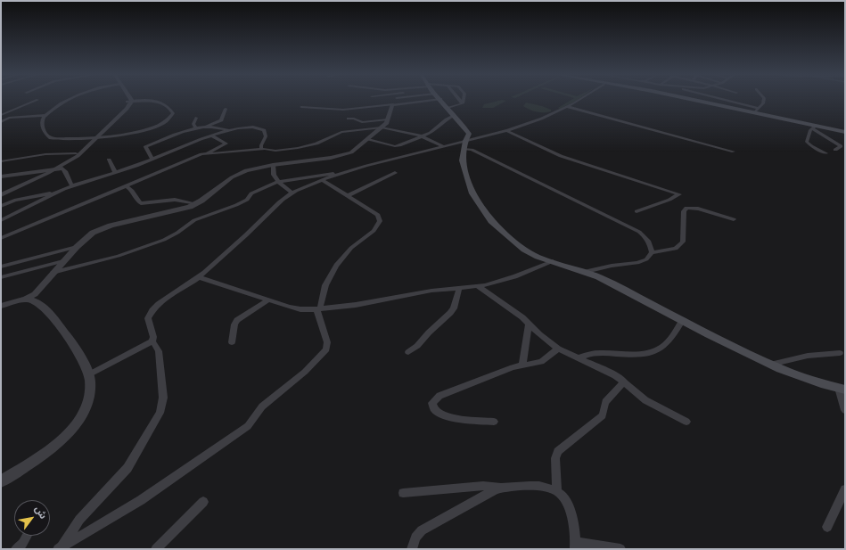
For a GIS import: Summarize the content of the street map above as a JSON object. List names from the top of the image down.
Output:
{
  "north": "top right"
}
